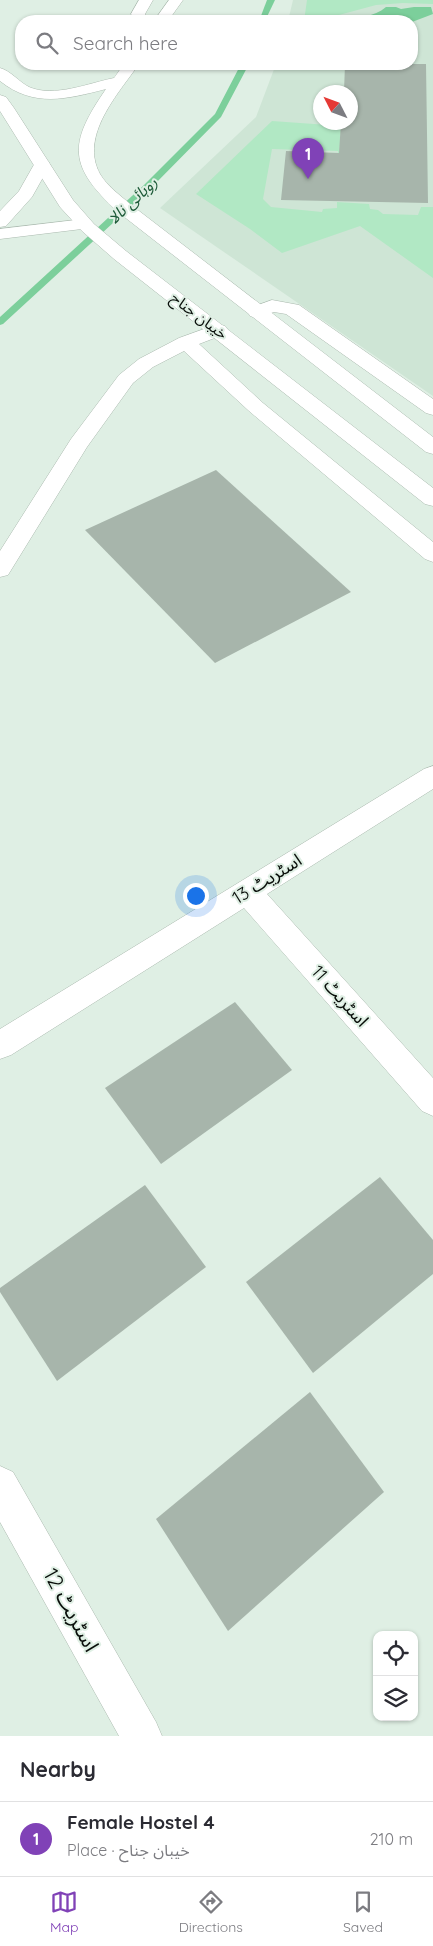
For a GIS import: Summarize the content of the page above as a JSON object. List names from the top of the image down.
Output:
{
  "streets": {
    "main road": [
      "خیبان جناح",
      "اسٹریٹ 13",
      "اسٹریٹ 11",
      "اسٹریٹ 12"
    ]
  },
  "crossings": [
    ["اسٹریٹ 13", "اسٹریٹ 11"]
  ],
  "water": ["روہائی نالا"],
  "north": "top left",
  "page": {
    "search": "Search here",
    "pins": "1",
    "heading": "Nearby",
    "list": [
      {
        "mark": "1",
        "name": "Female Hostel 4",
        "note": "Place · خیبان جناح",
        "value": "210 m"
      }
    ],
    "nav": ["Map", "Directions", "Saved"]
  }
}
